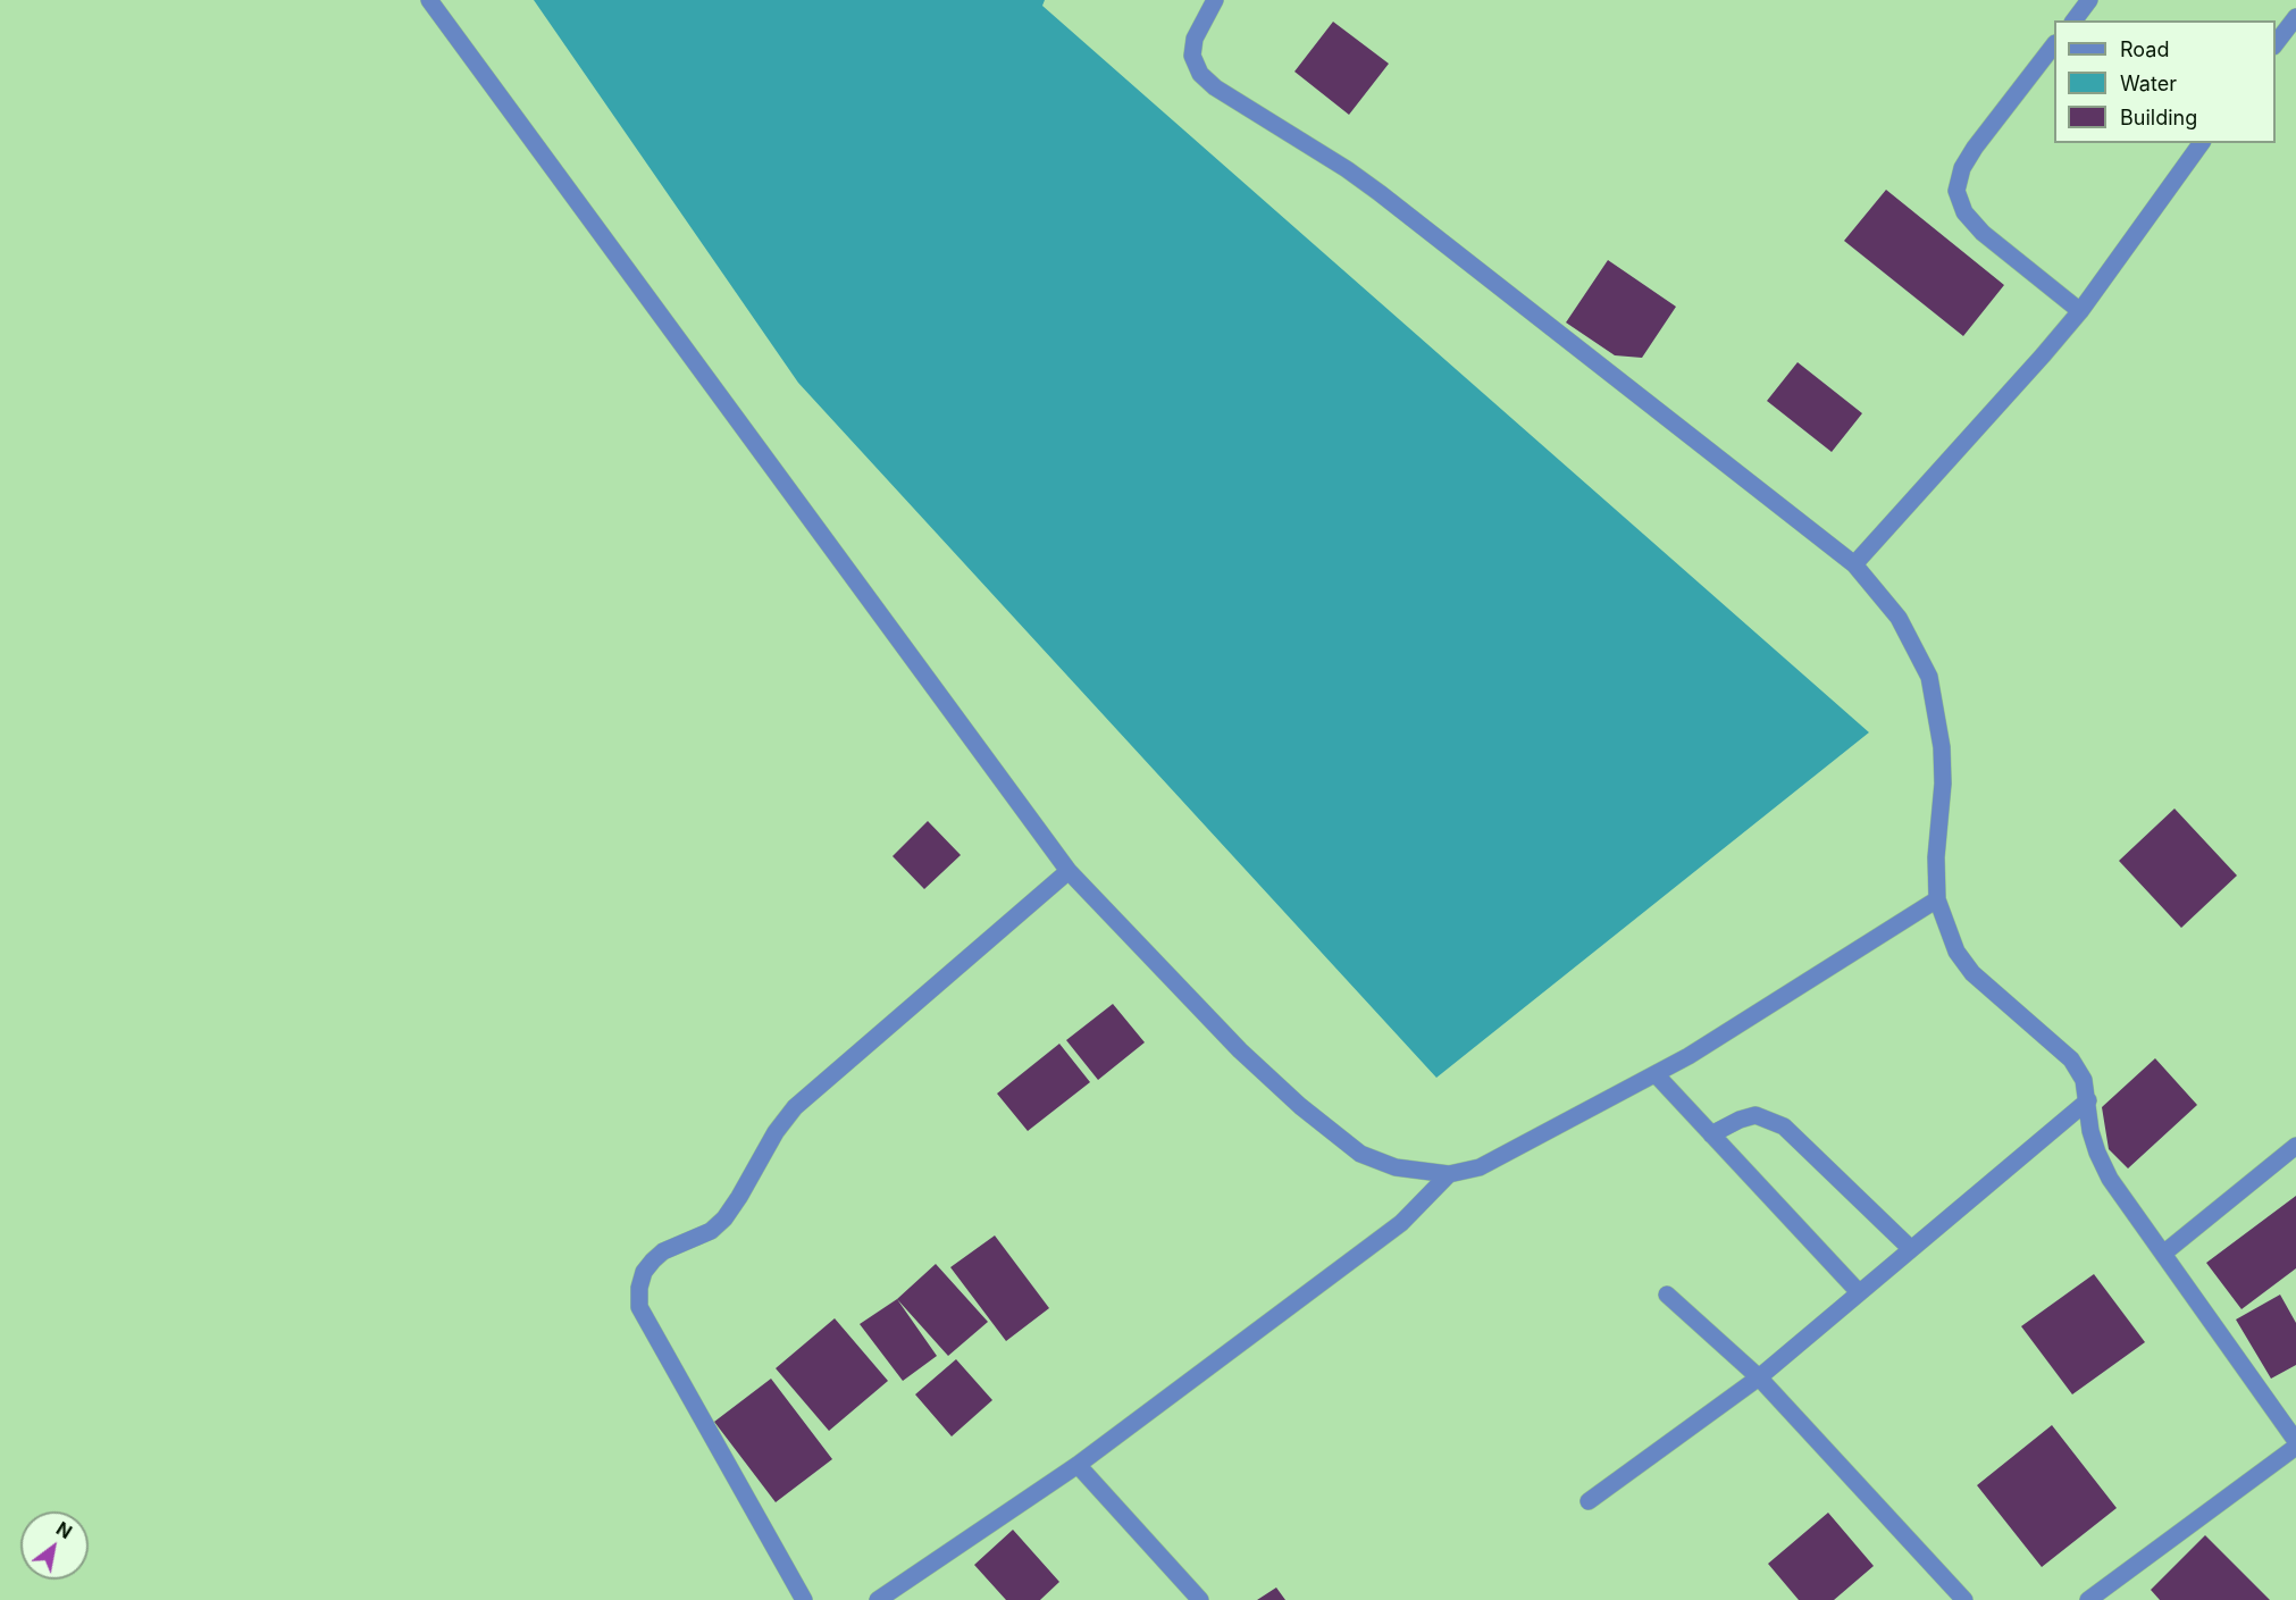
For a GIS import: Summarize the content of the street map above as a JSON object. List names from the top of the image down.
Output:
{
  "legend": ["Road", "Water", "Building"],
  "north": "top right"
}
